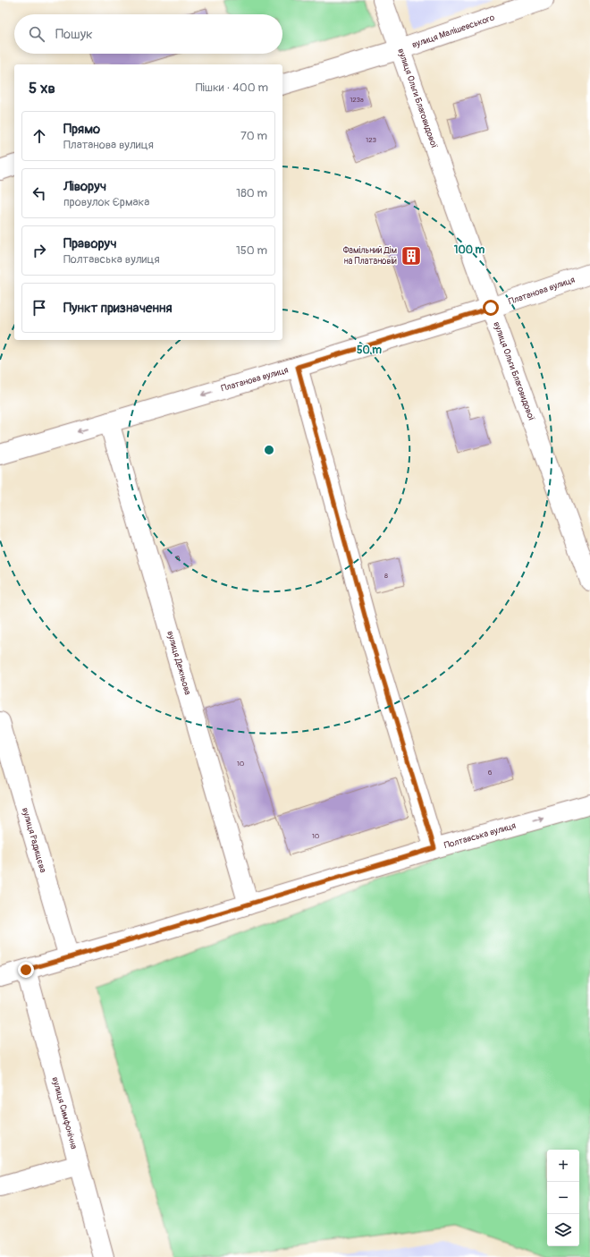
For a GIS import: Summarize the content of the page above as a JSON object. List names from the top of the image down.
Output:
{
  "streets": {
    "street": [
      "вулиця Малішевського",
      "вулиця Ольги Благовидової",
      "Платанова вулиця",
      "вулиця Дежньова",
      "Полтавська вулиця",
      "вулиця Радищєва",
      "вулиця Симфонічна"
    ]
  },
  "crossings": [
    ["вулиця Малішевського", "вулиця Ольги Благовидової"],
    ["вулиця Ольги Благовидової", "Платанова вулиця"],
    ["Платанова вулиця", "вулиця Дежньова"],
    ["вулиця Дежньова", "Полтавська вулиця"],
    ["Полтавська вулиця", "вулиця Радищєва"],
    ["Полтавська вулиця", "вулиця Симфонічна"]
  ],
  "one_way": ["Платанова вулиця"],
  "places": {
    "building": ["Фамільний Дім на Платановій"]
  },
  "house_numbers": [
    "123а",
    "123",
    "6",
    "8",
    "10",
    "6",
    "10"
  ],
  "page": {
    "search": "Пошук",
    "heading": ["5 хв", "Пішки · 400 m"],
    "list": [
      ["Прямо", "Платанова вулиця", "70 m"],
      ["Ліворуч", "провулок Єрмака", "180 m"],
      ["Праворуч", "Полтавська вулиця", "150 m"],
      "Пункт призначення"
    ],
    "map_buttons": ["+", "−"]
  },
  "rings": ["100 m", "50 m"]
}
